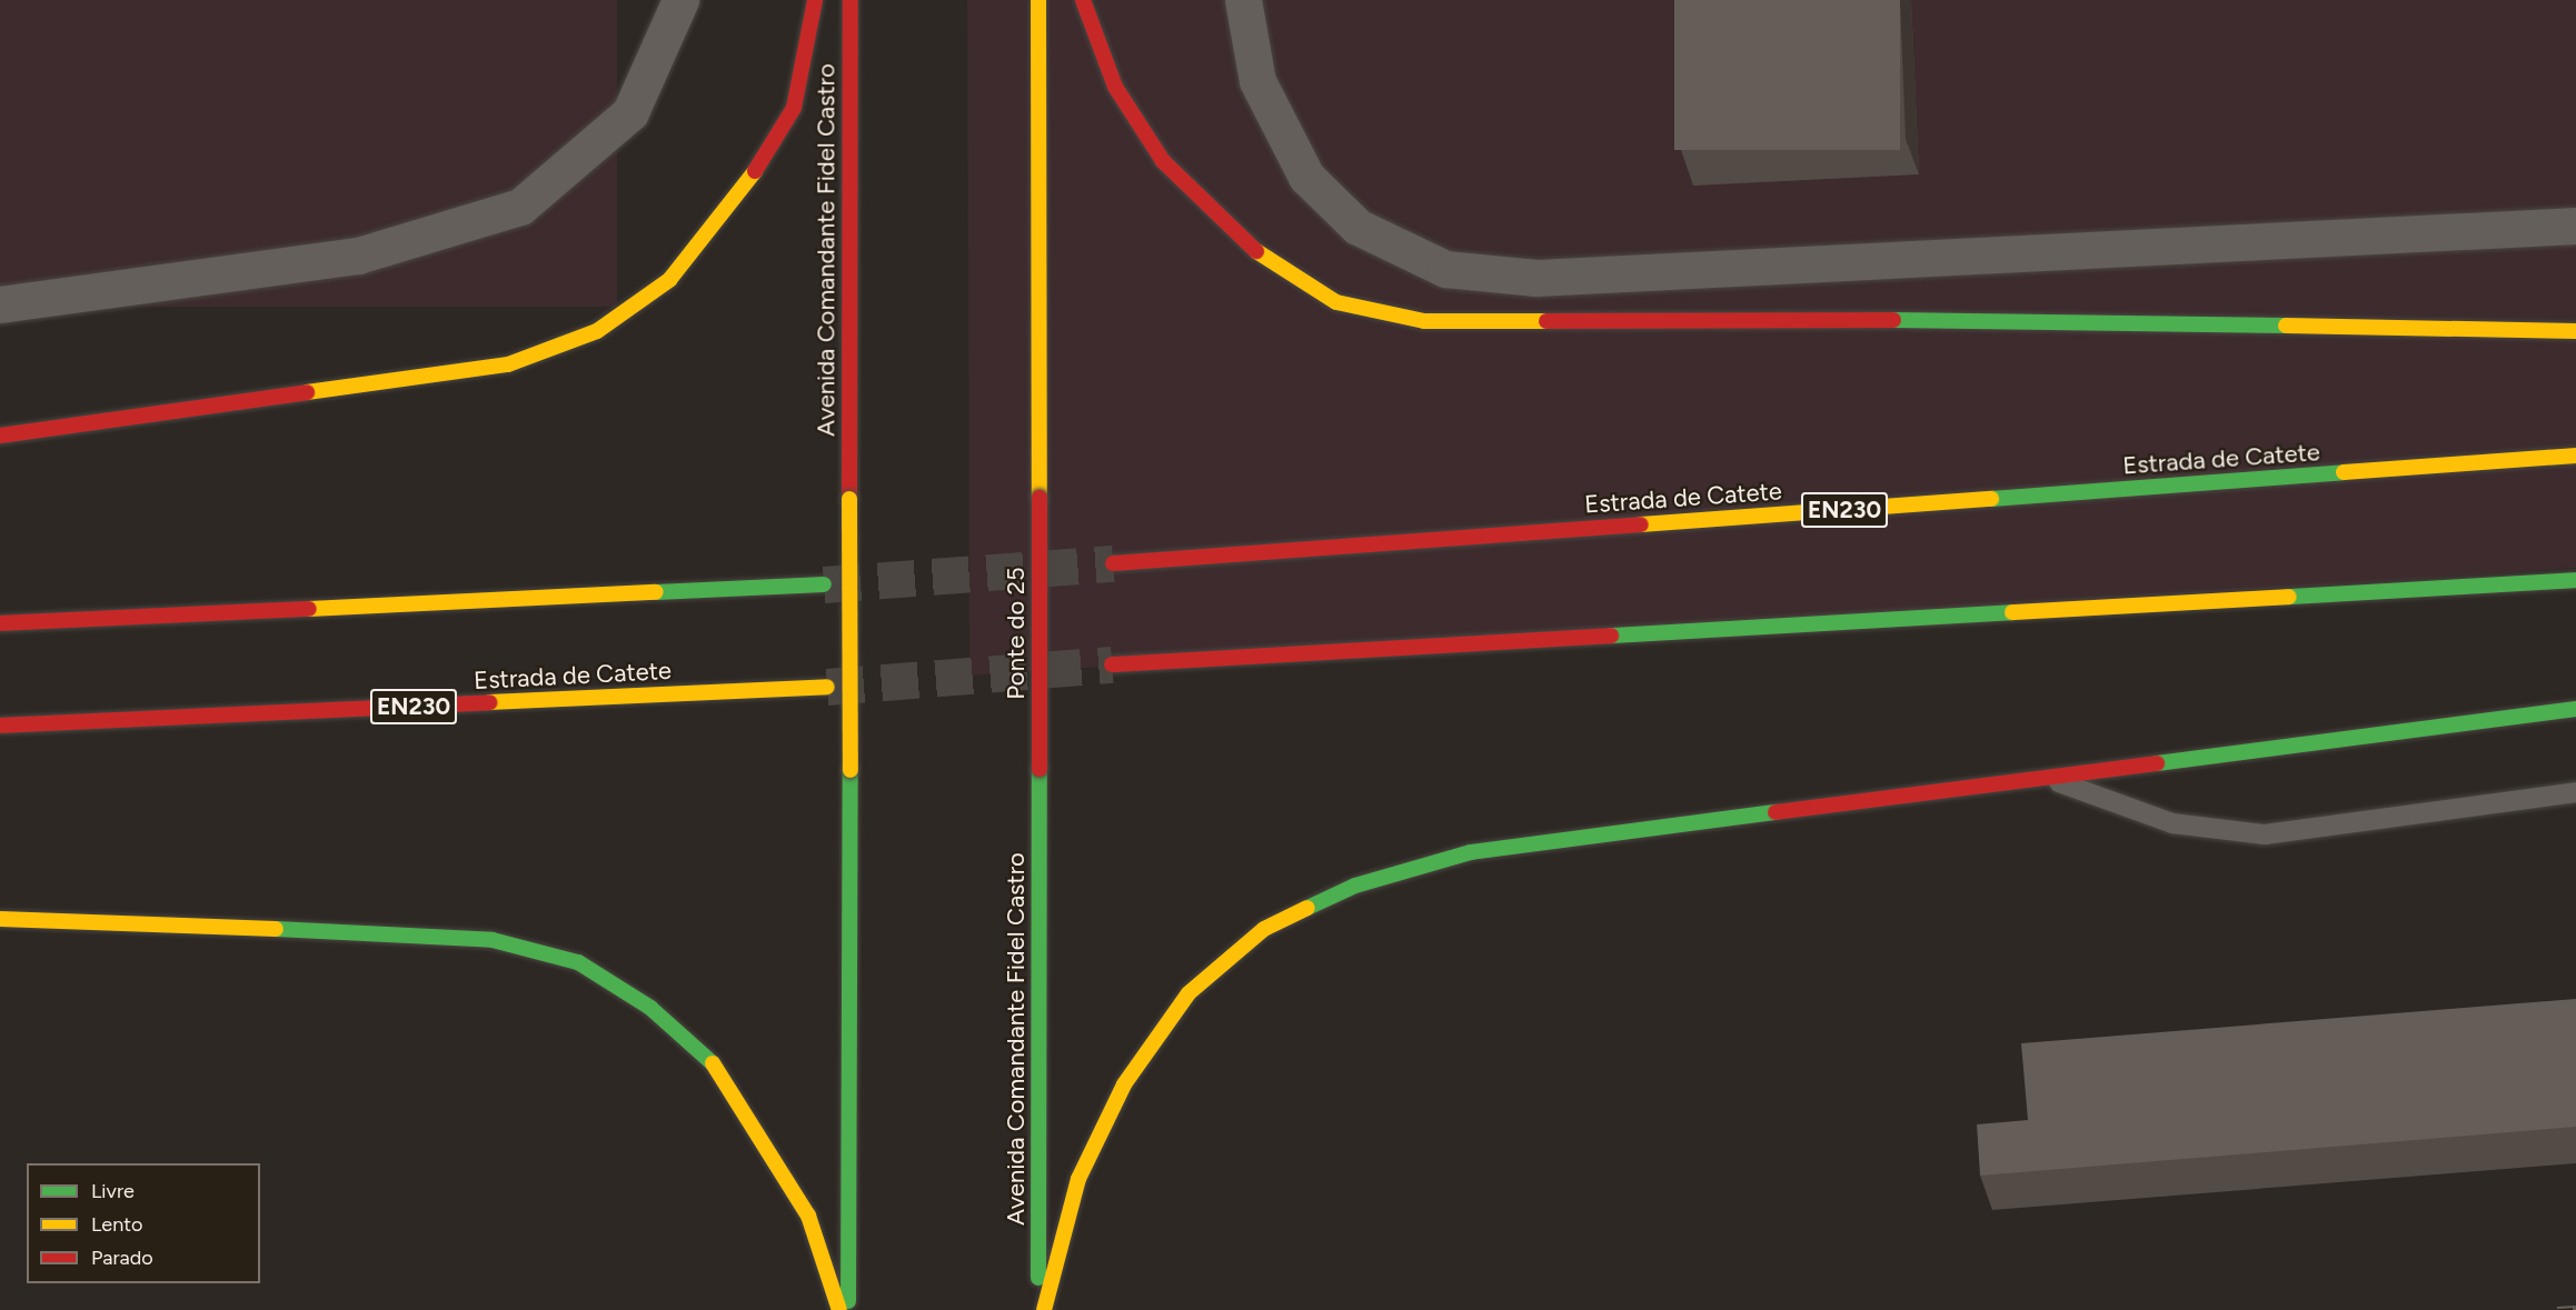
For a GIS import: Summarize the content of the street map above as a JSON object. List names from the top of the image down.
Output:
{
  "streets": {
    "highway": [
      "Avenida Comandante Fidel Castro",
      "Estrada de Catete",
      "EN230",
      "Ponte do 25"
    ]
  },
  "crossings": [
    ["Avenida Comandante Fidel Castro", "Ponte do 25"]
  ],
  "legend": ["Livre", "Lento", "Parado"]
}
